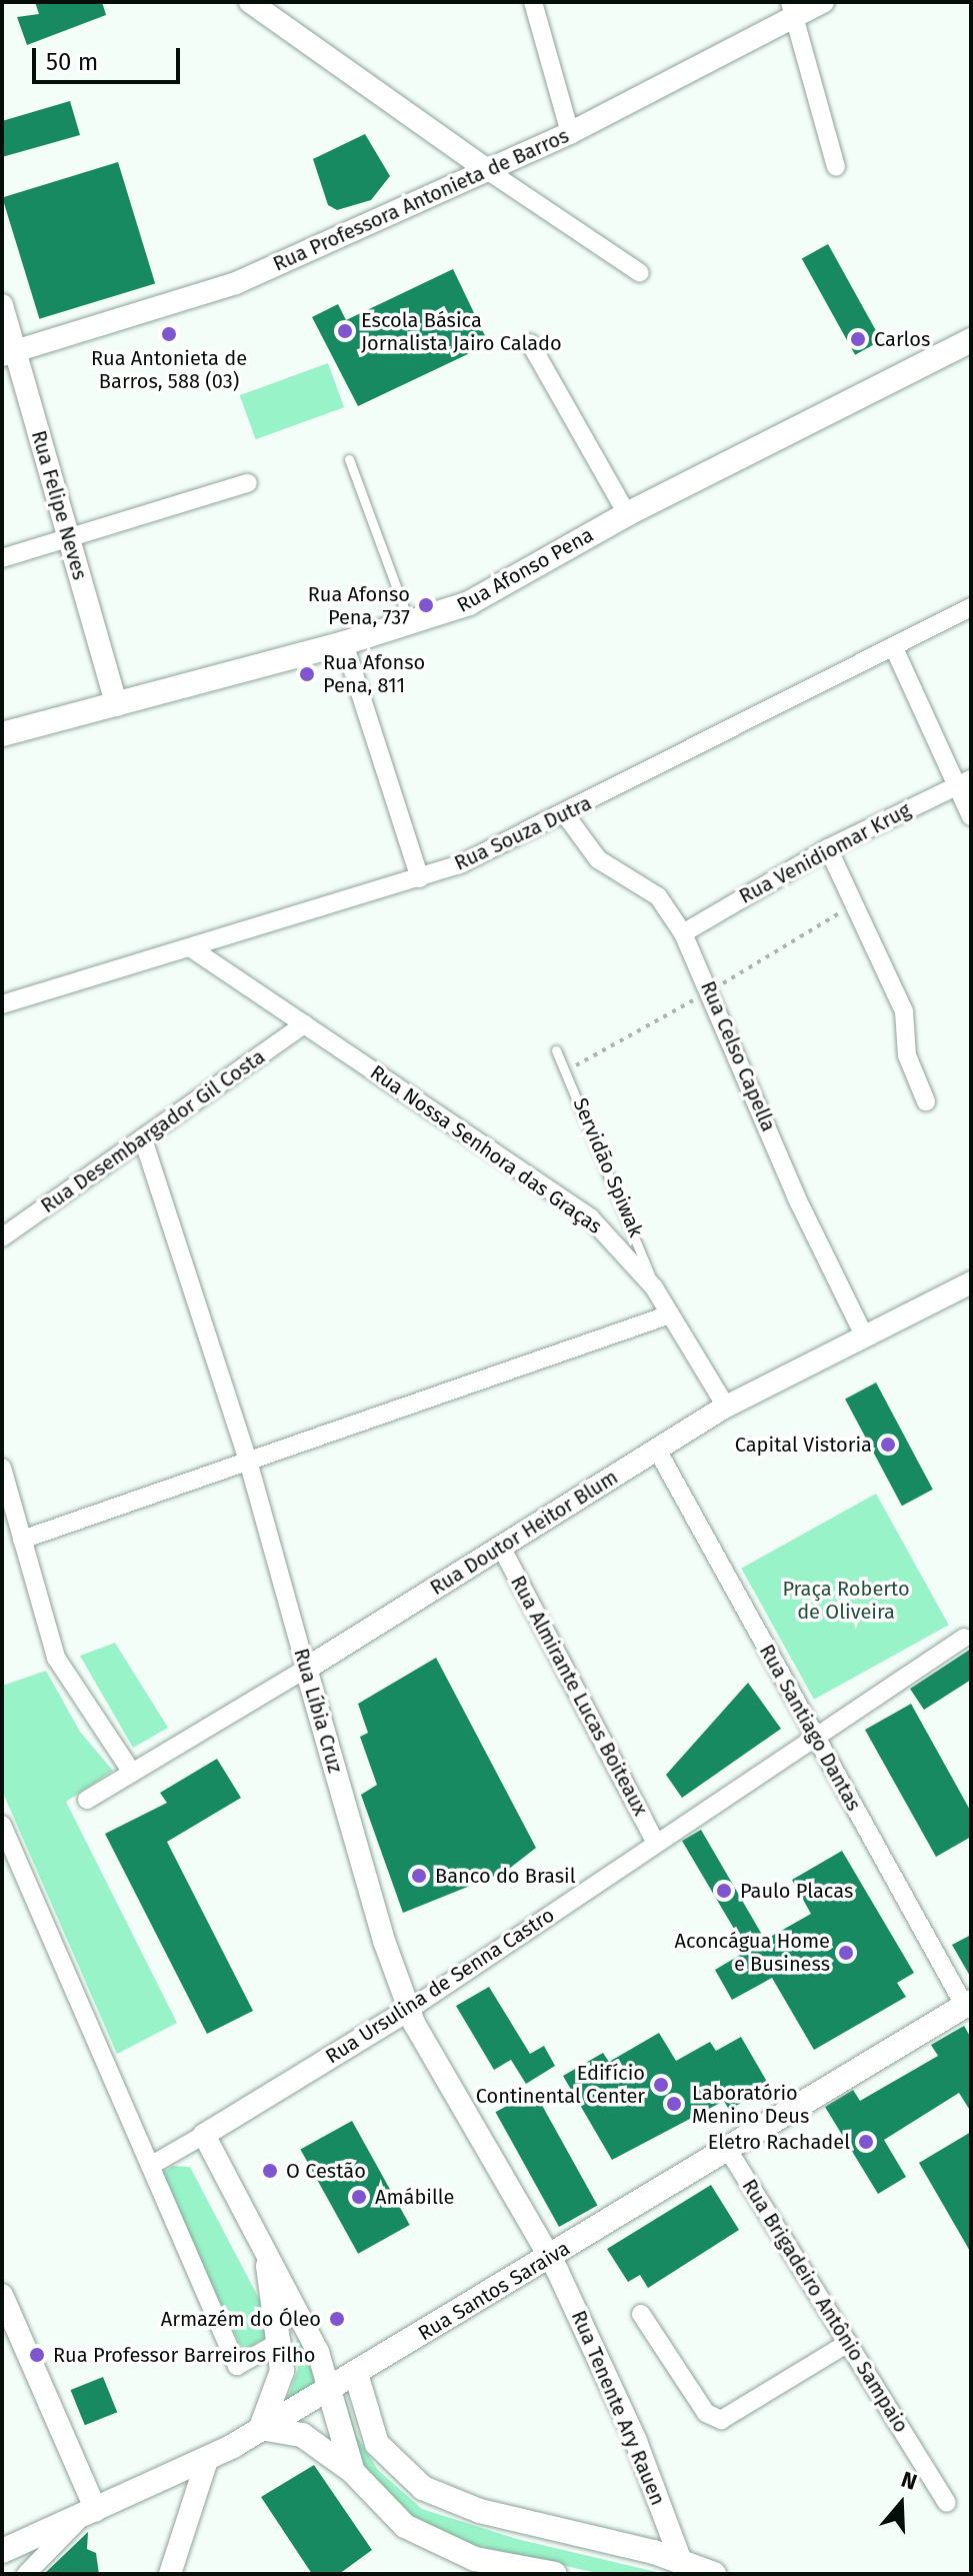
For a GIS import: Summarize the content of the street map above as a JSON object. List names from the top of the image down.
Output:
{
  "streets": {
    "main road": ["Rua Afonso Pena", "Rua Santos Saraiva"],
    "street": [
      "Rua Professora Antonieta de Barros",
      "Rua Felipe Neves",
      "Rua Souza Dutra",
      "Rua Venidiomar Krug",
      "Rua Celso Capella",
      "Rua Desembargador Gil Costa",
      "Rua Nossa Senhora das Graças",
      "Rua Doutor Heitor Blum",
      "Rua Almirante Lucas Boiteaux",
      "Rua Líbia Cruz",
      "Rua Santiago Dantas",
      "Rua Ursulina de Senna Castro",
      "Rua Brigadeiro Antônio Sampaio",
      "Rua Tenente Ary Rauen"
    ],
    "lane": ["Servidão Spiwak"]
  },
  "crossings": [
    ["Rua Professora Antonieta de Barros", "Rua Felipe Neves"],
    ["Rua Felipe Neves", "Rua Afonso Pena"],
    ["Rua Souza Dutra", "Rua Celso Capella"],
    ["Rua Souza Dutra", "Rua Nossa Senhora das Graças"],
    ["Rua Venidiomar Krug", "Rua Celso Capella"],
    ["Rua Celso Capella", "Rua Doutor Heitor Blum"],
    ["Rua Desembargador Gil Costa", "Rua Nossa Senhora das Graças"],
    ["Rua Desembargador Gil Costa", "Rua Líbia Cruz"],
    ["Rua Nossa Senhora das Graças", "Servidão Spiwak"],
    ["Rua Nossa Senhora das Graças", "Rua Doutor Heitor Blum"],
    ["Rua Doutor Heitor Blum", "Rua Almirante Lucas Boiteaux"],
    ["Rua Doutor Heitor Blum", "Rua Líbia Cruz"],
    ["Rua Doutor Heitor Blum", "Rua Santiago Dantas"],
    ["Rua Almirante Lucas Boiteaux", "Rua Ursulina de Senna Castro"],
    ["Rua Líbia Cruz", "Rua Ursulina de Senna Castro"],
    ["Rua Líbia Cruz", "Rua Santos Saraiva"],
    ["Rua Líbia Cruz", "Rua Tenente Ary Rauen"],
    ["Rua Santiago Dantas", "Rua Ursulina de Senna Castro"],
    ["Rua Santiago Dantas", "Rua Santos Saraiva"],
    ["Rua Santos Saraiva", "Rua Brigadeiro Antônio Sampaio"],
    ["Rua Santos Saraiva", "Rua Tenente Ary Rauen"]
  ],
  "parks": ["Praça Roberto de Oliveira"],
  "places": [
    "Escola Básica Jornalista Jairo Calado",
    "Rua Antonieta de Barros, 588 (03)",
    "Carlos",
    "Rua Afonso Pena, 737",
    "Rua Afonso Pena, 811",
    "Capital Vistoria",
    "Banco do Brasil",
    "Paulo Placas",
    "Aconcágua Home e Business",
    "Edifício Continental Center",
    "Laboratório Menino Deus",
    "Eletro Rachadel",
    "O Cestão",
    "Amábille",
    "Armazém do Óleo",
    "Rua Professor Barreiros Filho"
  ],
  "scale_bar": "50 m",
  "north": "top"
}
